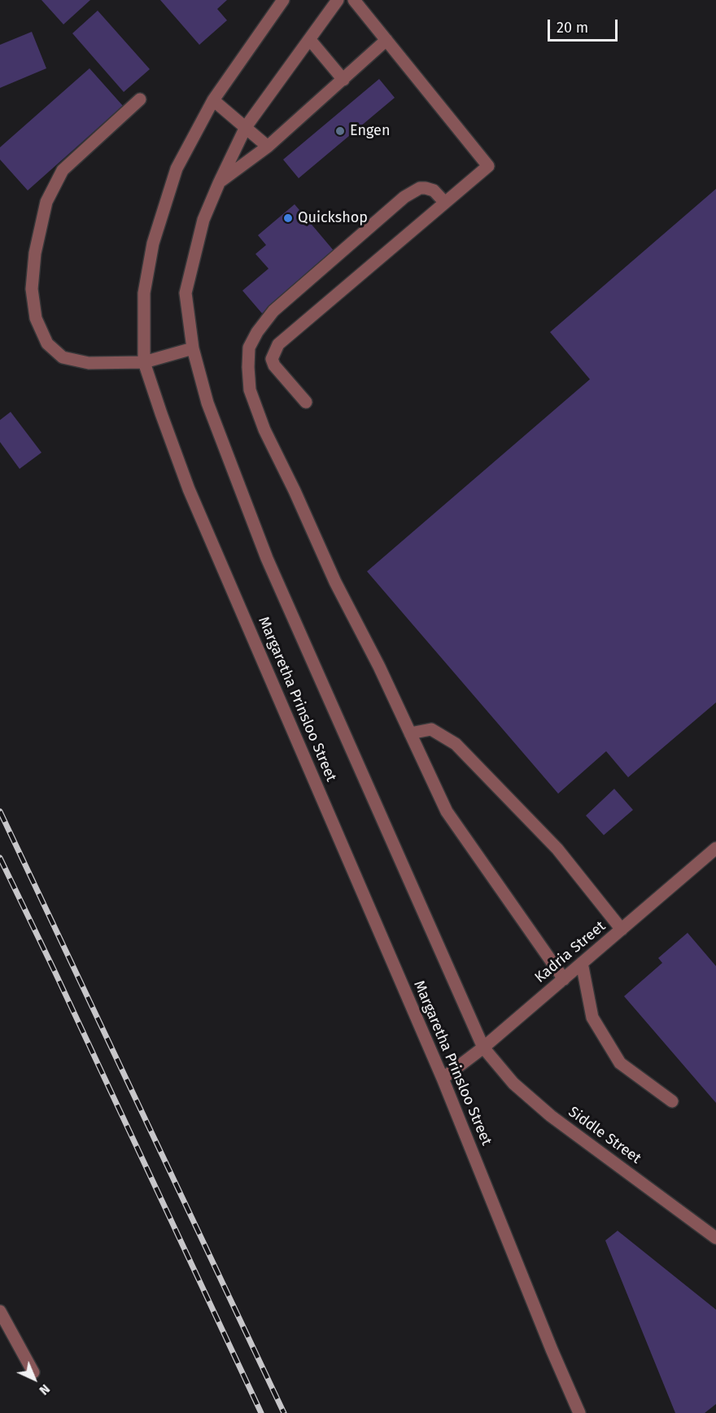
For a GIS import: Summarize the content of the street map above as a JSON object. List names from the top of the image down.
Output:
{
  "streets": {
    "street": ["Margaretha Prinsloo Street", "Kadria Street", "Siddle Street"]
  },
  "crossings": [
    ["Margaretha Prinsloo Street", "Kadria Street"],
    ["Margaretha Prinsloo Street", "Siddle Street"],
    ["Kadria Street", "Siddle Street"]
  ],
  "places": ["Engen", "Quickshop"],
  "scale_bar": "20 m",
  "north": "bottom right"
}
